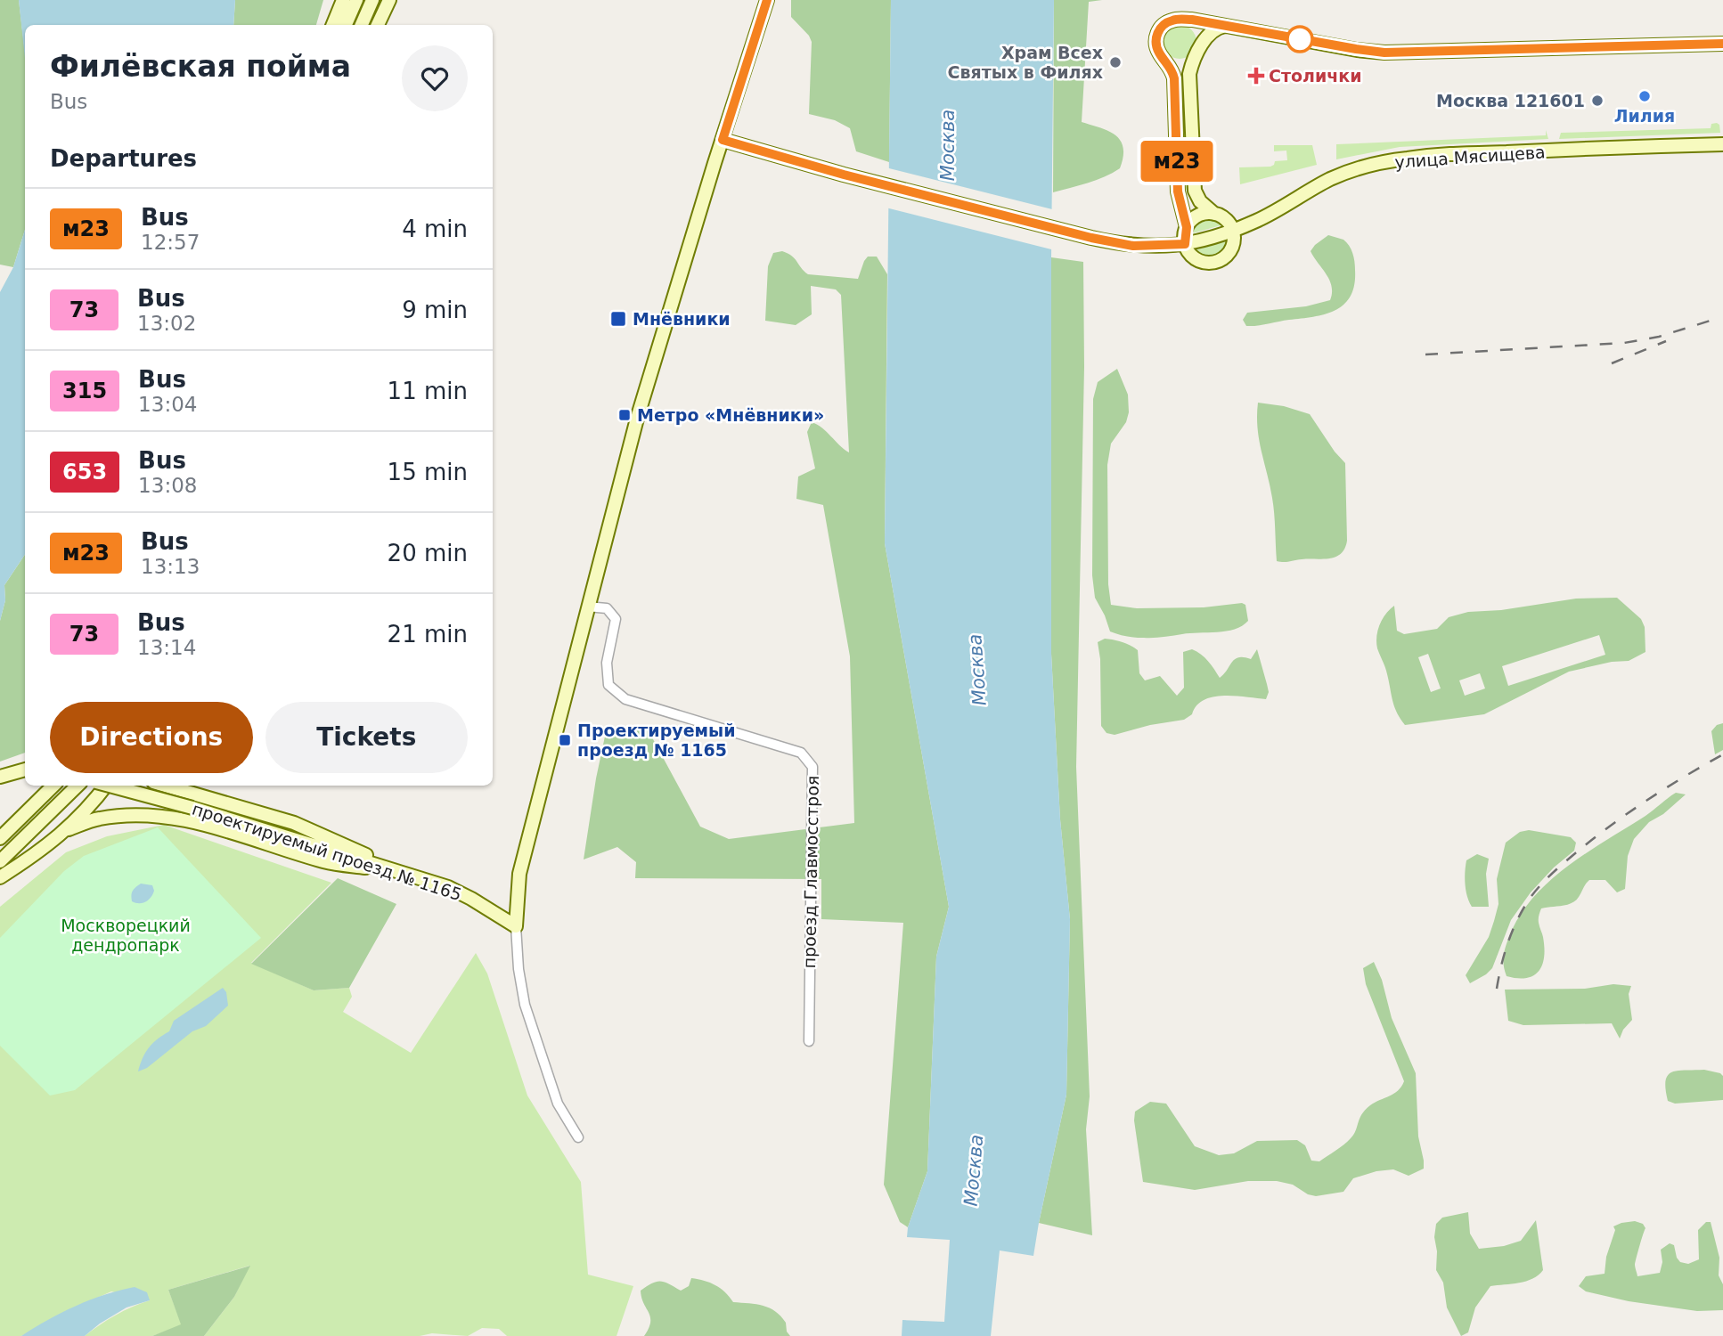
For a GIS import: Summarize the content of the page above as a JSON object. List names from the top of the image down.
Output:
{
  "streets": {
    "street": ["улица Мясищева", "проектируемый проезд № 1165", "проезд Главмосстроя"]
  },
  "water": ["Москва"],
  "parks": ["Москворецкий дендропарк"],
  "places": {
    "other": ["Храм Всех Святых в Филях", "Лилия", "Москва 121601"],
    "health": ["Столички"],
    "transit": ["Мнёвники", "Метро «Мнёвники»", "Проектируемый проезд № 1165"]
  },
  "lines": ["bus line м23"],
  "page": {
    "on_map": "м23",
    "heading": [
      ["Филёвская пойма", "Bus"],
      "Departures"
    ],
    "list": [
      {
        "mark": "м23",
        "name": "Bus",
        "note": "12:57",
        "value": "4 min"
      },
      {
        "mark": "73",
        "name": "Bus",
        "note": "13:02",
        "value": "9 min"
      },
      {
        "mark": "315",
        "name": "Bus",
        "note": "13:04",
        "value": "11 min"
      },
      {
        "mark": "653",
        "name": "Bus",
        "note": "13:08",
        "value": "15 min"
      },
      {
        "mark": "м23",
        "name": "Bus",
        "note": "13:13",
        "value": "20 min"
      },
      {
        "mark": "73",
        "name": "Bus",
        "note": "13:14",
        "value": "21 min"
      }
    ],
    "buttons": ["Directions", "Tickets"]
  }
}
